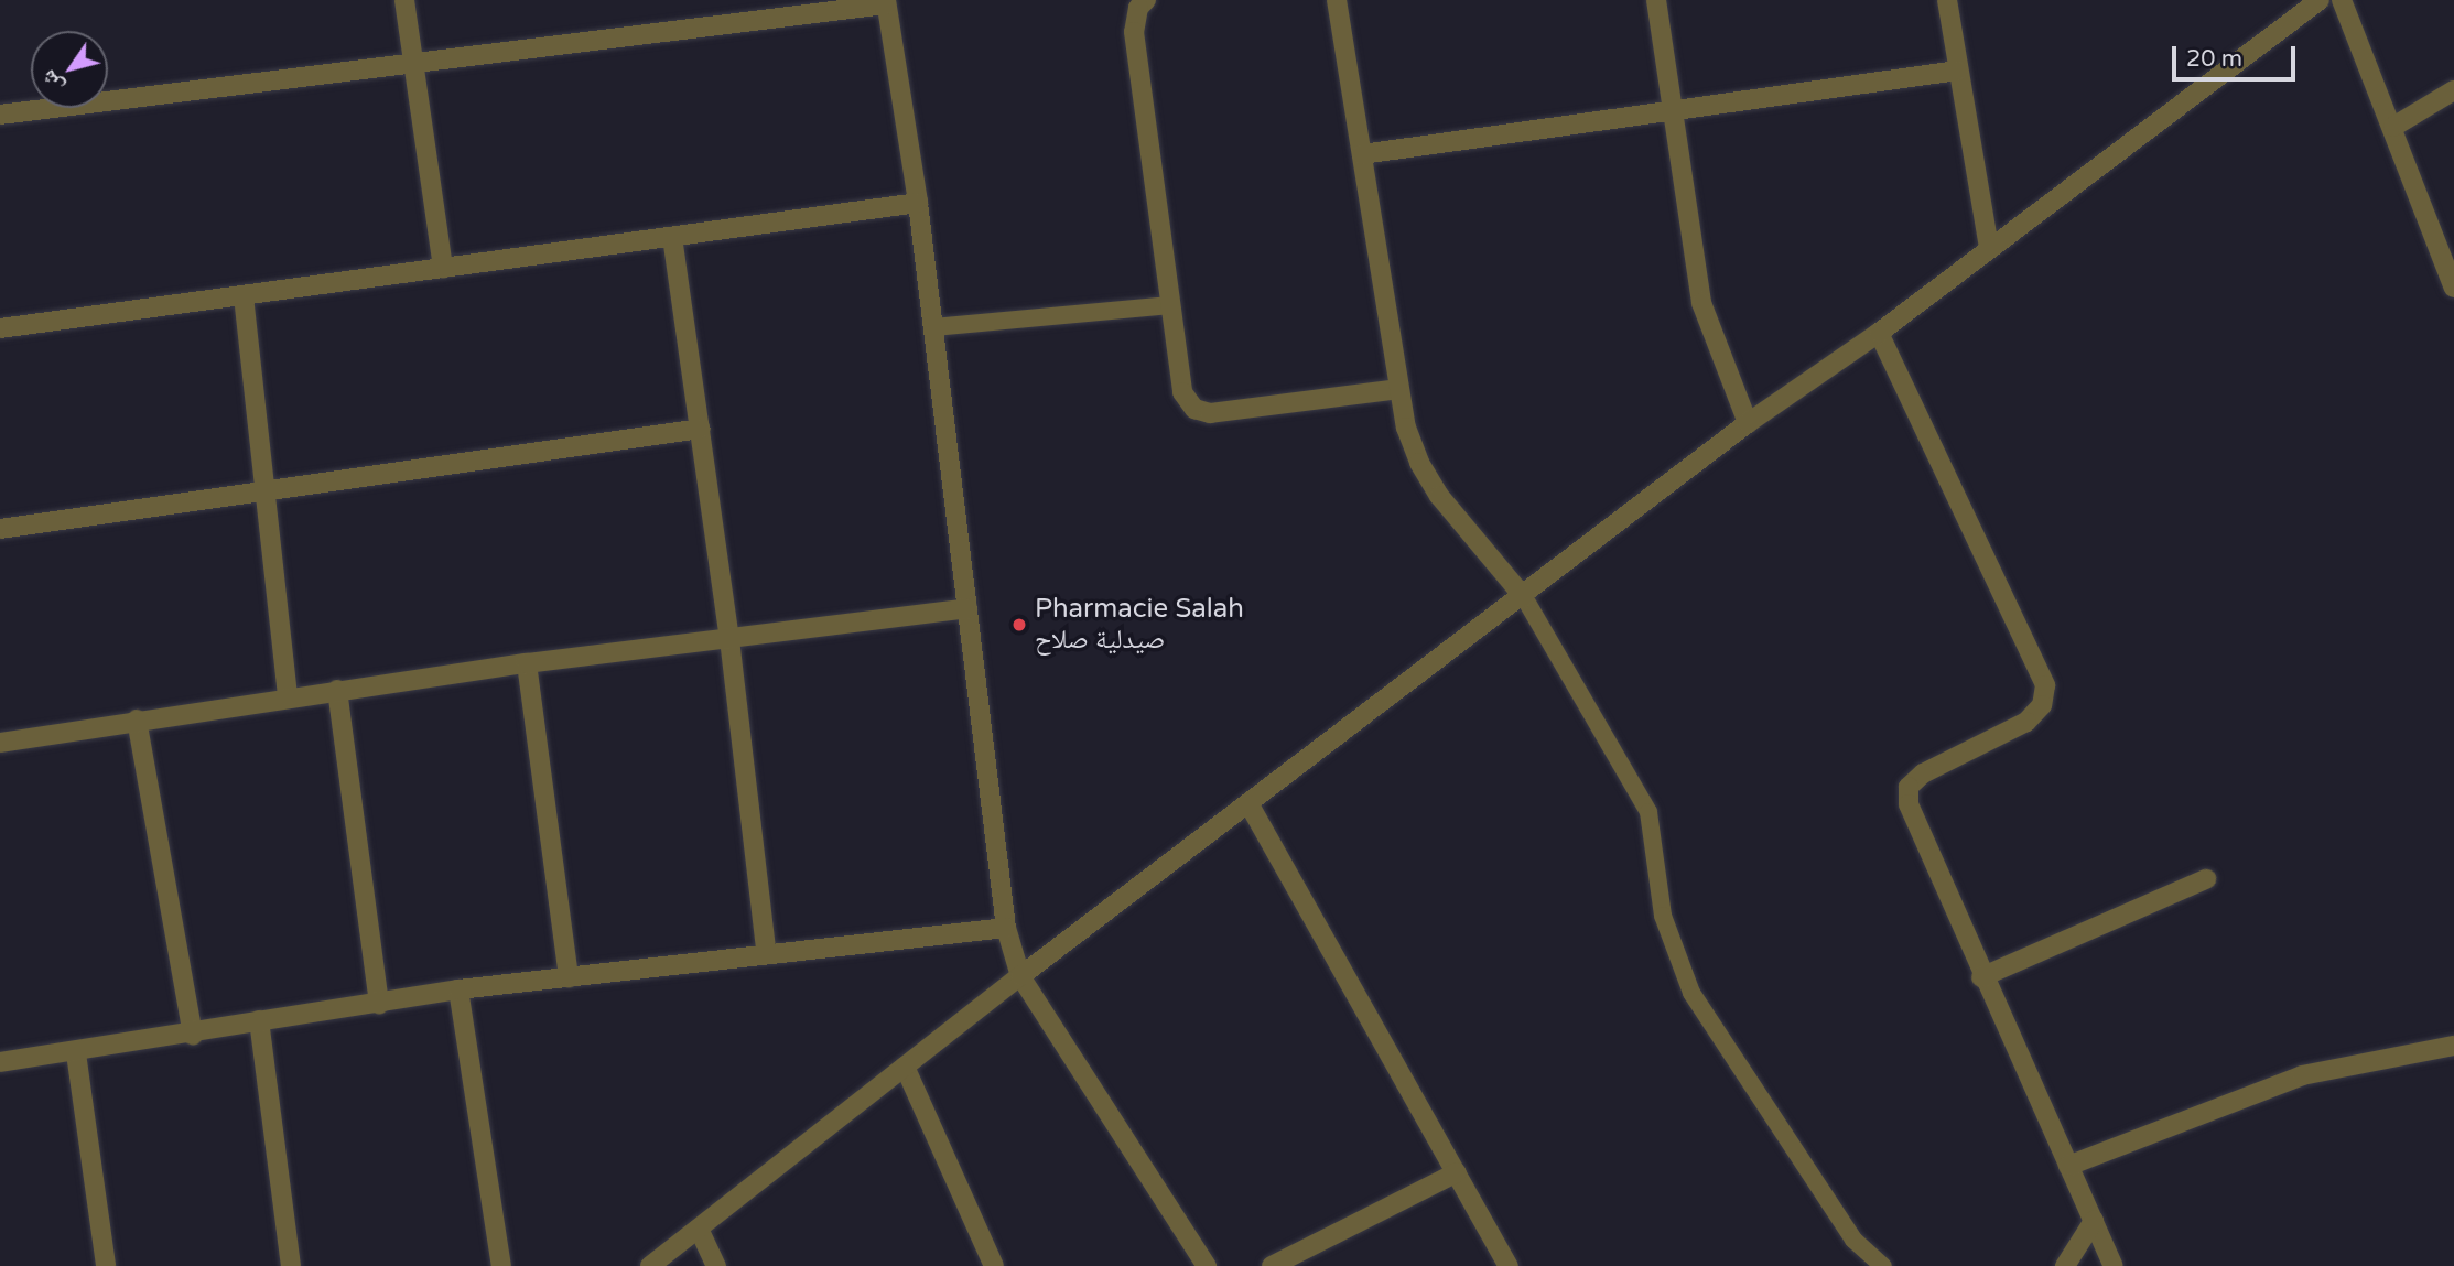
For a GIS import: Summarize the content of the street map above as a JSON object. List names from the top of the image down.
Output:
{
  "places": ["Pharmacie Salah صيدلية صلاح"],
  "scale_bar": "20 m",
  "north": "bottom left"
}
